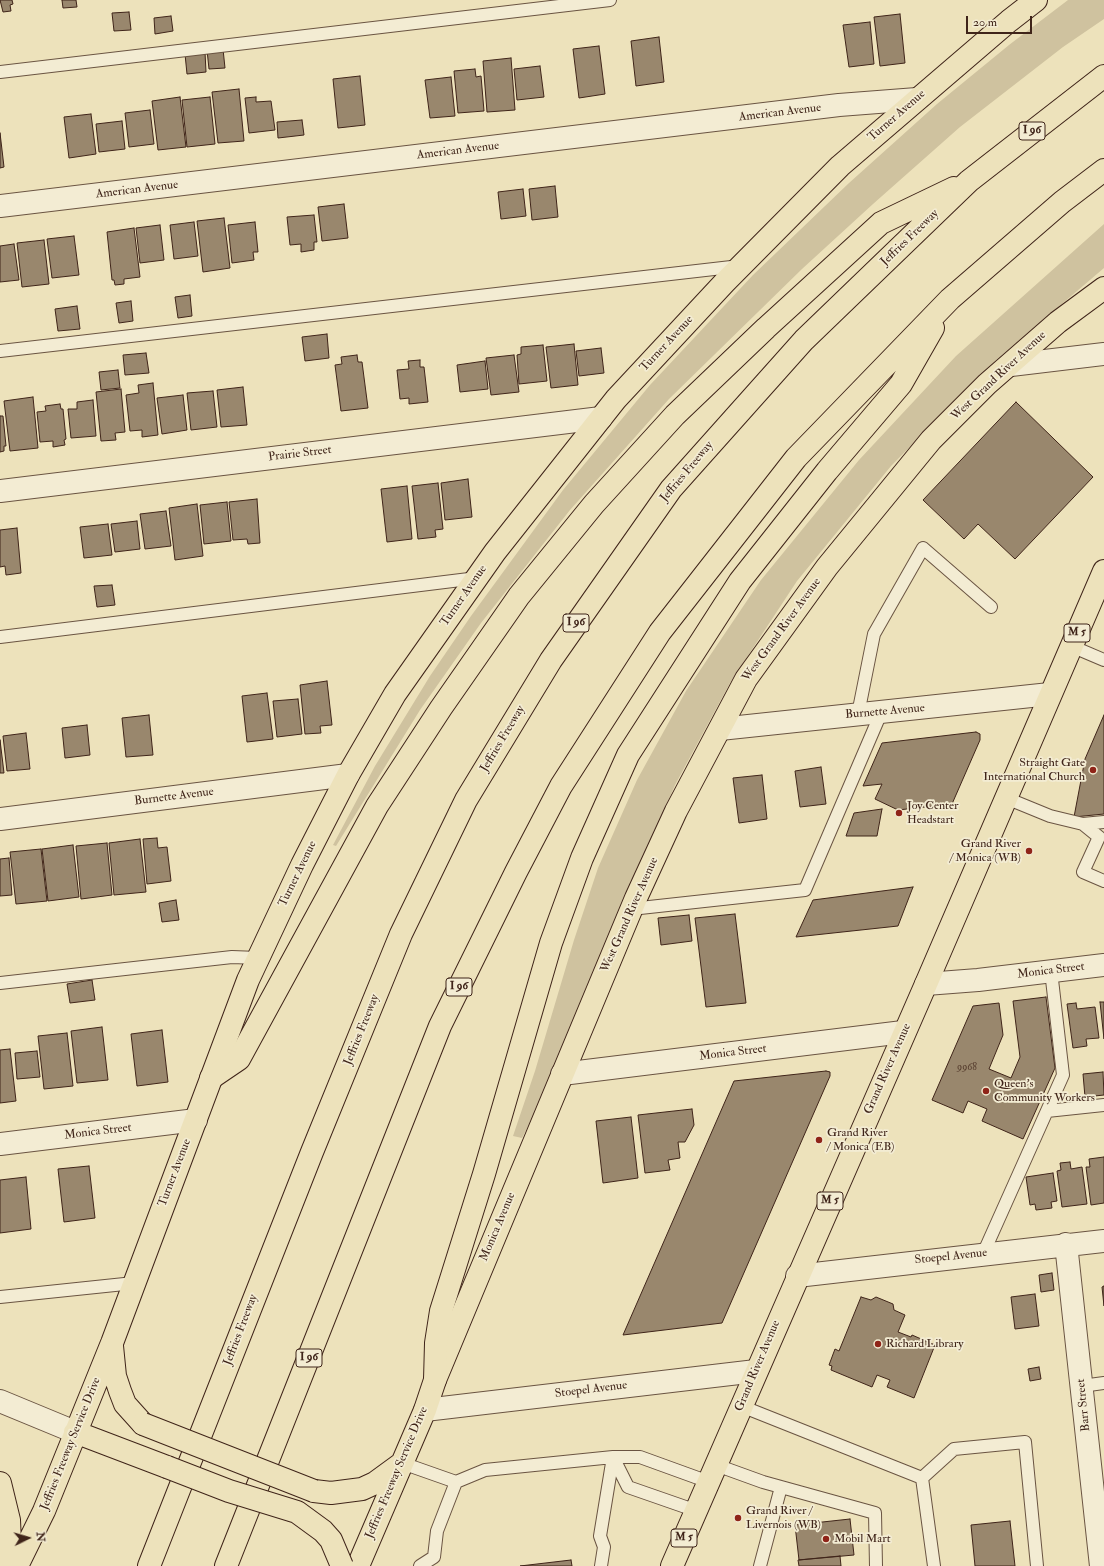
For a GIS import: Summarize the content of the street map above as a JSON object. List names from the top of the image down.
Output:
{
  "streets": {
    "main road": [
      "Turner Avenue",
      "I 96",
      "Jeffries Freeway",
      "West Grand River Avenue",
      "M 5",
      "Grand River Avenue",
      "Monica Avenue",
      "Jeffries Freeway Service Drive"
    ],
    "street": [
      "American Avenue",
      "Prairie Street",
      "Burnette Avenue",
      "Monica Street",
      "Stoepel Avenue",
      "Barr Street"
    ]
  },
  "crossings": [
    ["American Avenue", "Turner Avenue"],
    ["Turner Avenue", "Prairie Street"],
    ["Turner Avenue", "Burnette Avenue"],
    ["Turner Avenue", "Monica Street"],
    ["Turner Avenue", "Jeffries Freeway Service Drive"],
    ["West Grand River Avenue", "Burnette Avenue"],
    ["West Grand River Avenue", "Monica Street"],
    ["West Grand River Avenue", "Monica Avenue"],
    ["Burnette Avenue", "Grand River Avenue"],
    ["Monica Street", "Grand River Avenue"],
    ["Monica Street", "Monica Avenue"],
    ["Grand River Avenue", "Stoepel Avenue"],
    ["Monica Avenue", "Jeffries Freeway Service Drive"],
    ["Stoepel Avenue", "Barr Street"],
    ["Stoepel Avenue", "Jeffries Freeway Service Drive"]
  ],
  "places": [
    "Straight Gate International Church",
    "Joy Center Headstart",
    "Grand River / Monica (WB)",
    "Queen's Community Workers",
    "Grand River / Monica (EB)",
    "Richard Library",
    "Grand River / Livernois (WB)",
    "Mobil Mart"
  ],
  "house_numbers": ["9968"],
  "scale_bar": "20 m",
  "north": "right"
}
